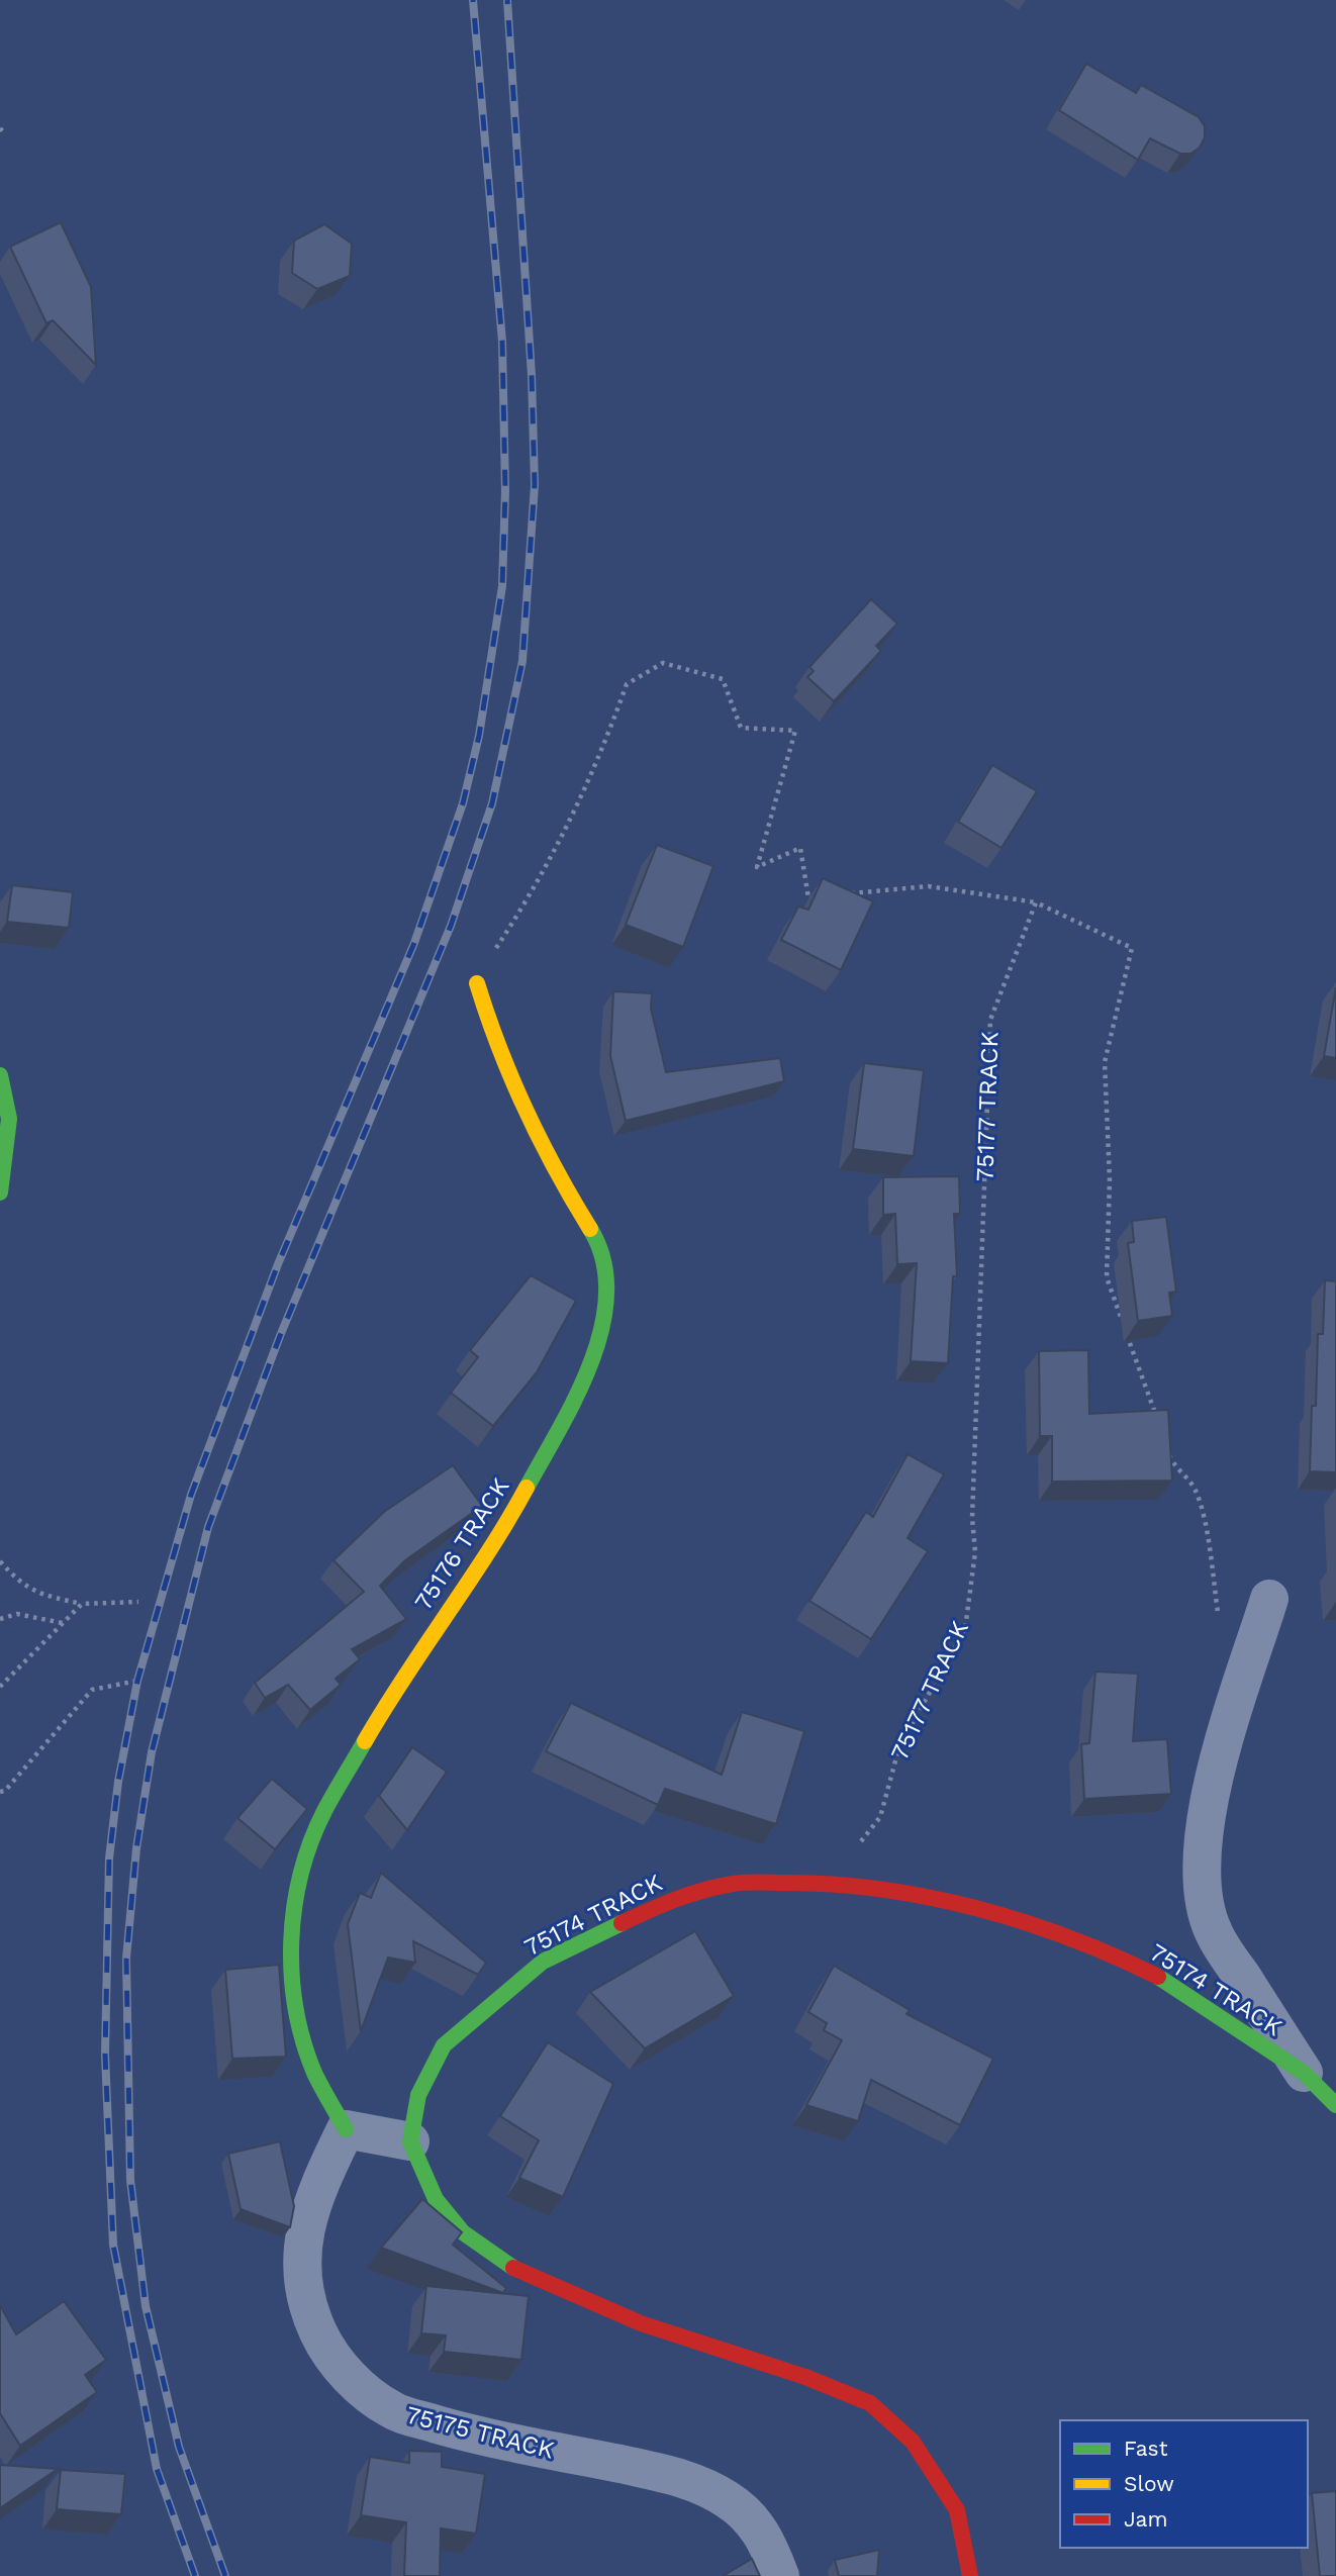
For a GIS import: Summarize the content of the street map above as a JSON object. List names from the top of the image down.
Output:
{
  "streets": {
    "street": ["75176 TRACK", "75174 TRACK", "75175 TRACK"],
    "path": ["75177 TRACK"]
  },
  "crossings": [
    ["75177 TRACK", "75174 TRACK"],
    ["75176 TRACK", "75175 TRACK"]
  ],
  "legend": ["Fast", "Slow", "Jam"]
}
